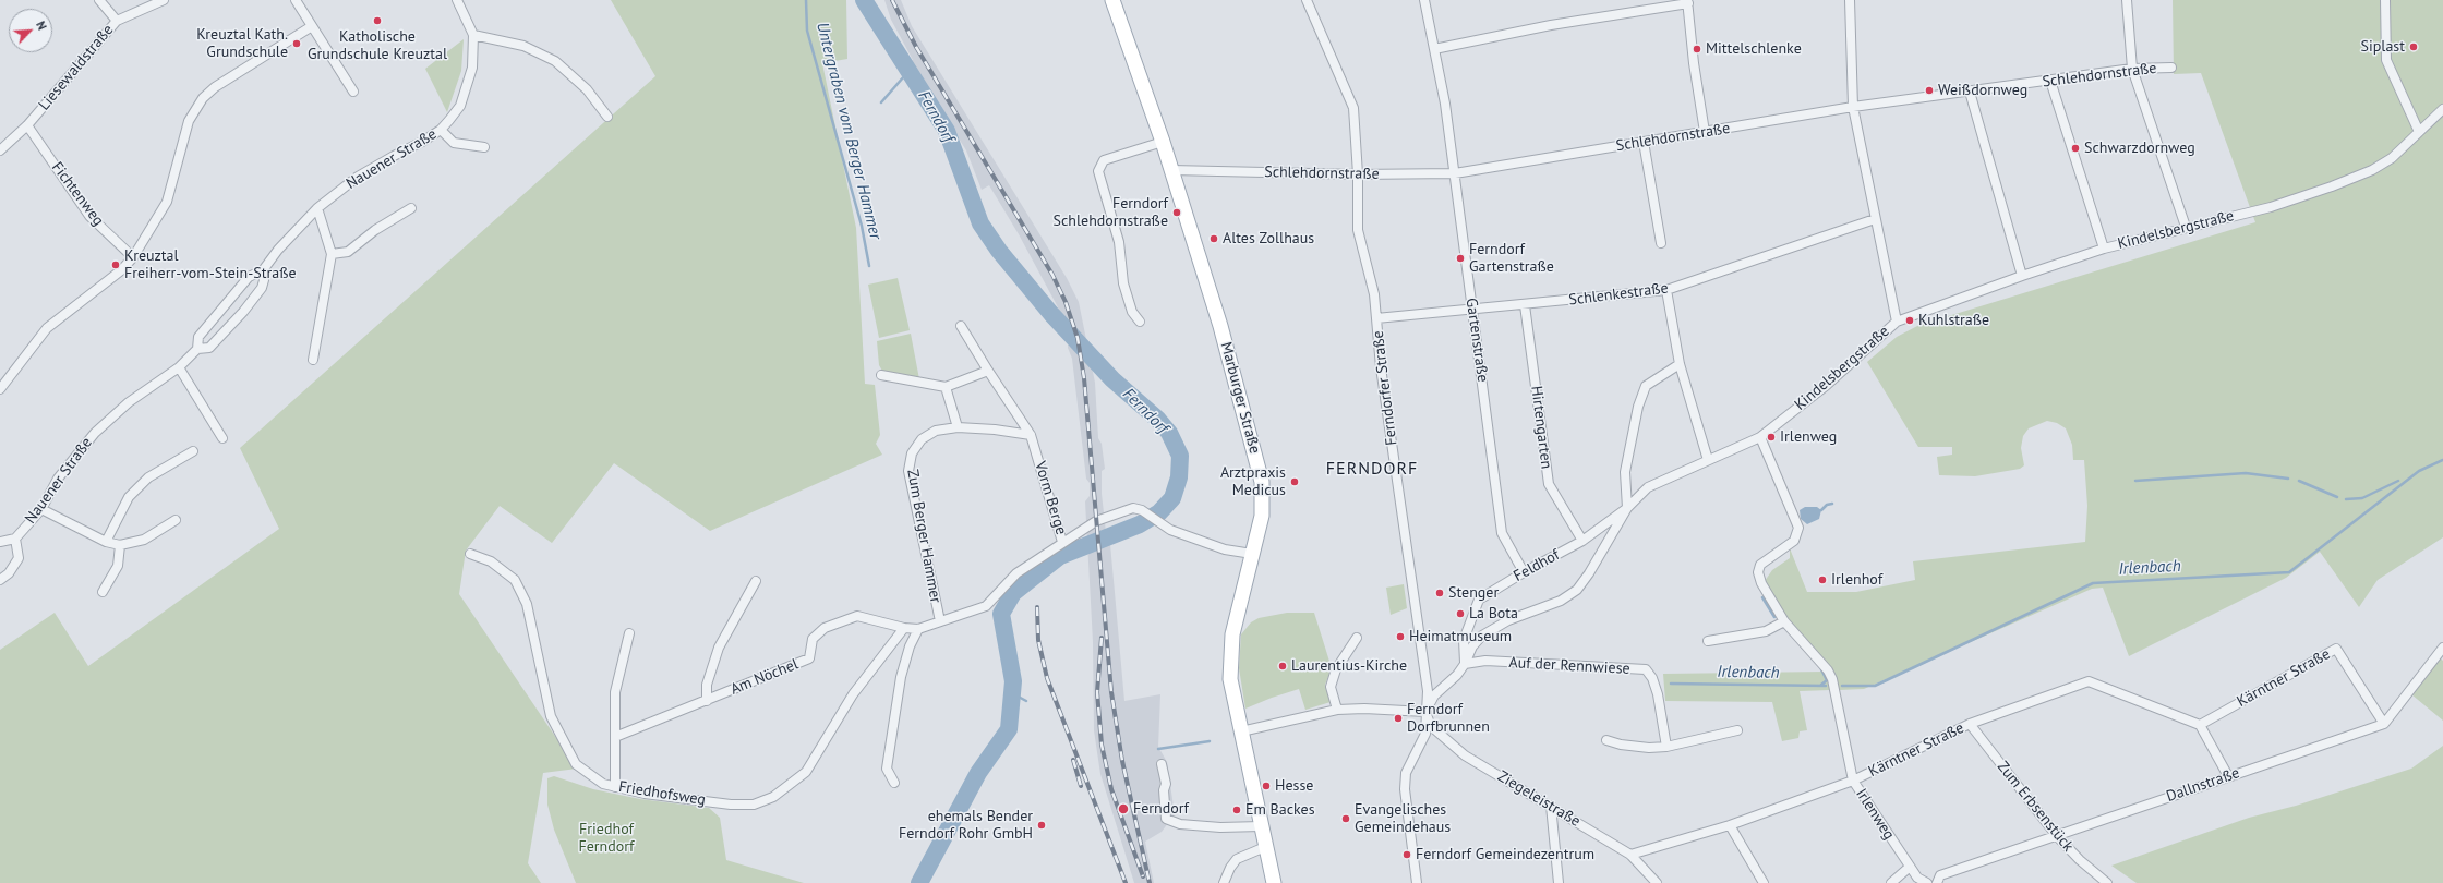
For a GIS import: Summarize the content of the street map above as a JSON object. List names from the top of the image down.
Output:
{
  "streets": {
    "main road": ["Marburger Straße"],
    "street": [
      "Liesewaldstraße",
      "Schlehdornstraße",
      "Nauener Straße",
      "Fichtenweg",
      "Kindelsbergstraße",
      "Schlenkestraße",
      "Gartenstraße",
      "Ferndorfer Straße",
      "Hirtengarten",
      "Vorm Berge",
      "Zum Berger Hammer",
      "Feldhof",
      "Auf der Rennwiese",
      "Am Nöchel",
      "Kärntner Straße",
      "Dallnstraße",
      "Friedhofsweg",
      "Ziegeleistraße",
      "Zum Erbsenstück",
      "Irlenweg"
    ]
  },
  "crossings": [
    ["Liesewaldstraße", "Fichtenweg"],
    ["Schlehdornstraße", "Gartenstraße"],
    ["Schlehdornstraße", "Ferndorfer Straße"],
    ["Schlehdornstraße", "Marburger Straße"],
    ["Kindelsbergstraße", "Ferndorfer Straße"],
    ["Kindelsbergstraße", "Feldhof"],
    ["Kindelsbergstraße", "Auf der Rennwiese"],
    ["Kindelsbergstraße", "Ziegeleistraße"],
    ["Kindelsbergstraße", "Irlenweg"],
    ["Schlenkestraße", "Gartenstraße"],
    ["Schlenkestraße", "Ferndorfer Straße"],
    ["Schlenkestraße", "Hirtengarten"],
    ["Gartenstraße", "Feldhof"],
    ["Ferndorfer Straße", "Ziegeleistraße"],
    ["Marburger Straße", "Vorm Berge"],
    ["Hirtengarten", "Feldhof"],
    ["Feldhof", "Auf der Rennwiese"],
    ["Am Nöchel", "Friedhofsweg"],
    ["Kärntner Straße", "Dallnstraße"],
    ["Kärntner Straße", "Ziegeleistraße"],
    ["Kärntner Straße", "Zum Erbsenstück"],
    ["Kärntner Straße", "Irlenweg"],
    ["Dallnstraße", "Zum Erbsenstück"]
  ],
  "districts": ["FERNDORF"],
  "water": ["Ferndorf", "Untergraben vom Berger Hammer", "Irlenbach"],
  "parks": ["Friedhof Ferndorf"],
  "places": [
    "Katholische Grundschule Kreuztal",
    "Kreuztal Kath. Grundschule",
    "Siplast",
    "Mittelschlenke",
    "Weißdornweg",
    "Schwarzdornweg",
    "Ferndorf Schlehdornstraße",
    "Altes Zollhaus",
    "Ferndorf Gartenstraße",
    "Kreuztal Freiherr-vom-Stein-Straße",
    "Kuhlstraße",
    "Irlenweg",
    "Arztpraxis Medicus",
    "Irlenhof",
    "Stenger",
    "La Bota",
    "Heimatmuseum",
    "Laurentius-Kirche",
    "Ferndorf Dorfbrunnen",
    "Hesse",
    "Ferndorf",
    "Em Backes",
    "Evangelisches Gemeindehaus",
    "ehemals Bender Ferndorf Rohr GmbH",
    "Ferndorf Gemeindezentrum"
  ],
  "north": "top right"
}
